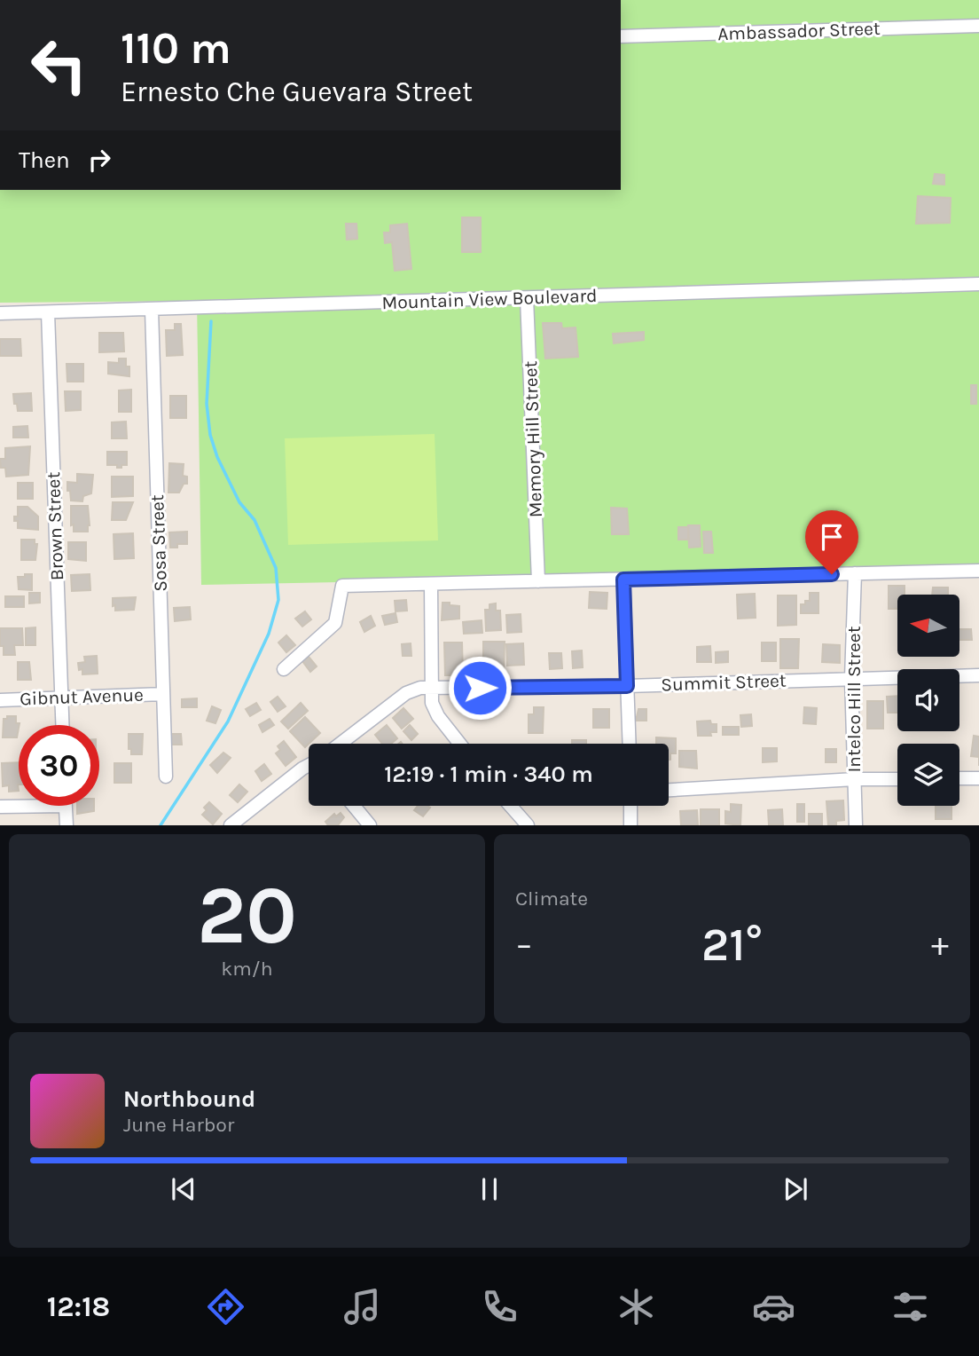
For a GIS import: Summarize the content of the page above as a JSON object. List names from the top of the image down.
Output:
{
  "streets": {
    "street": [
      "Ambassador Street",
      "Mountain View Boulevard",
      "Memory Hill Street",
      "Brown Street",
      "Sosa Street",
      "Summit Street",
      "Gibnut Avenue",
      "Intelco Hill Street"
    ]
  },
  "crossings": [
    ["Mountain View Boulevard", "Memory Hill Street"],
    ["Mountain View Boulevard", "Brown Street"],
    ["Mountain View Boulevard", "Sosa Street"],
    ["Brown Street", "Gibnut Avenue"],
    ["Sosa Street", "Gibnut Avenue"],
    ["Summit Street", "Intelco Hill Street"]
  ],
  "north": "left",
  "page": {
    "turn": ["110 m", "Ernesto Che Guevara Street"],
    "then": "Then",
    "limit": "30",
    "trip": "12:19 · 1 min · 340 m",
    "tile": [
      ["20", "km/h"],
      "Climate"
    ],
    "heat": ["−", "21°", "+"],
    "song": ["Northbound", "June Harbor"],
    "tabs": "12:18"
  }
}
